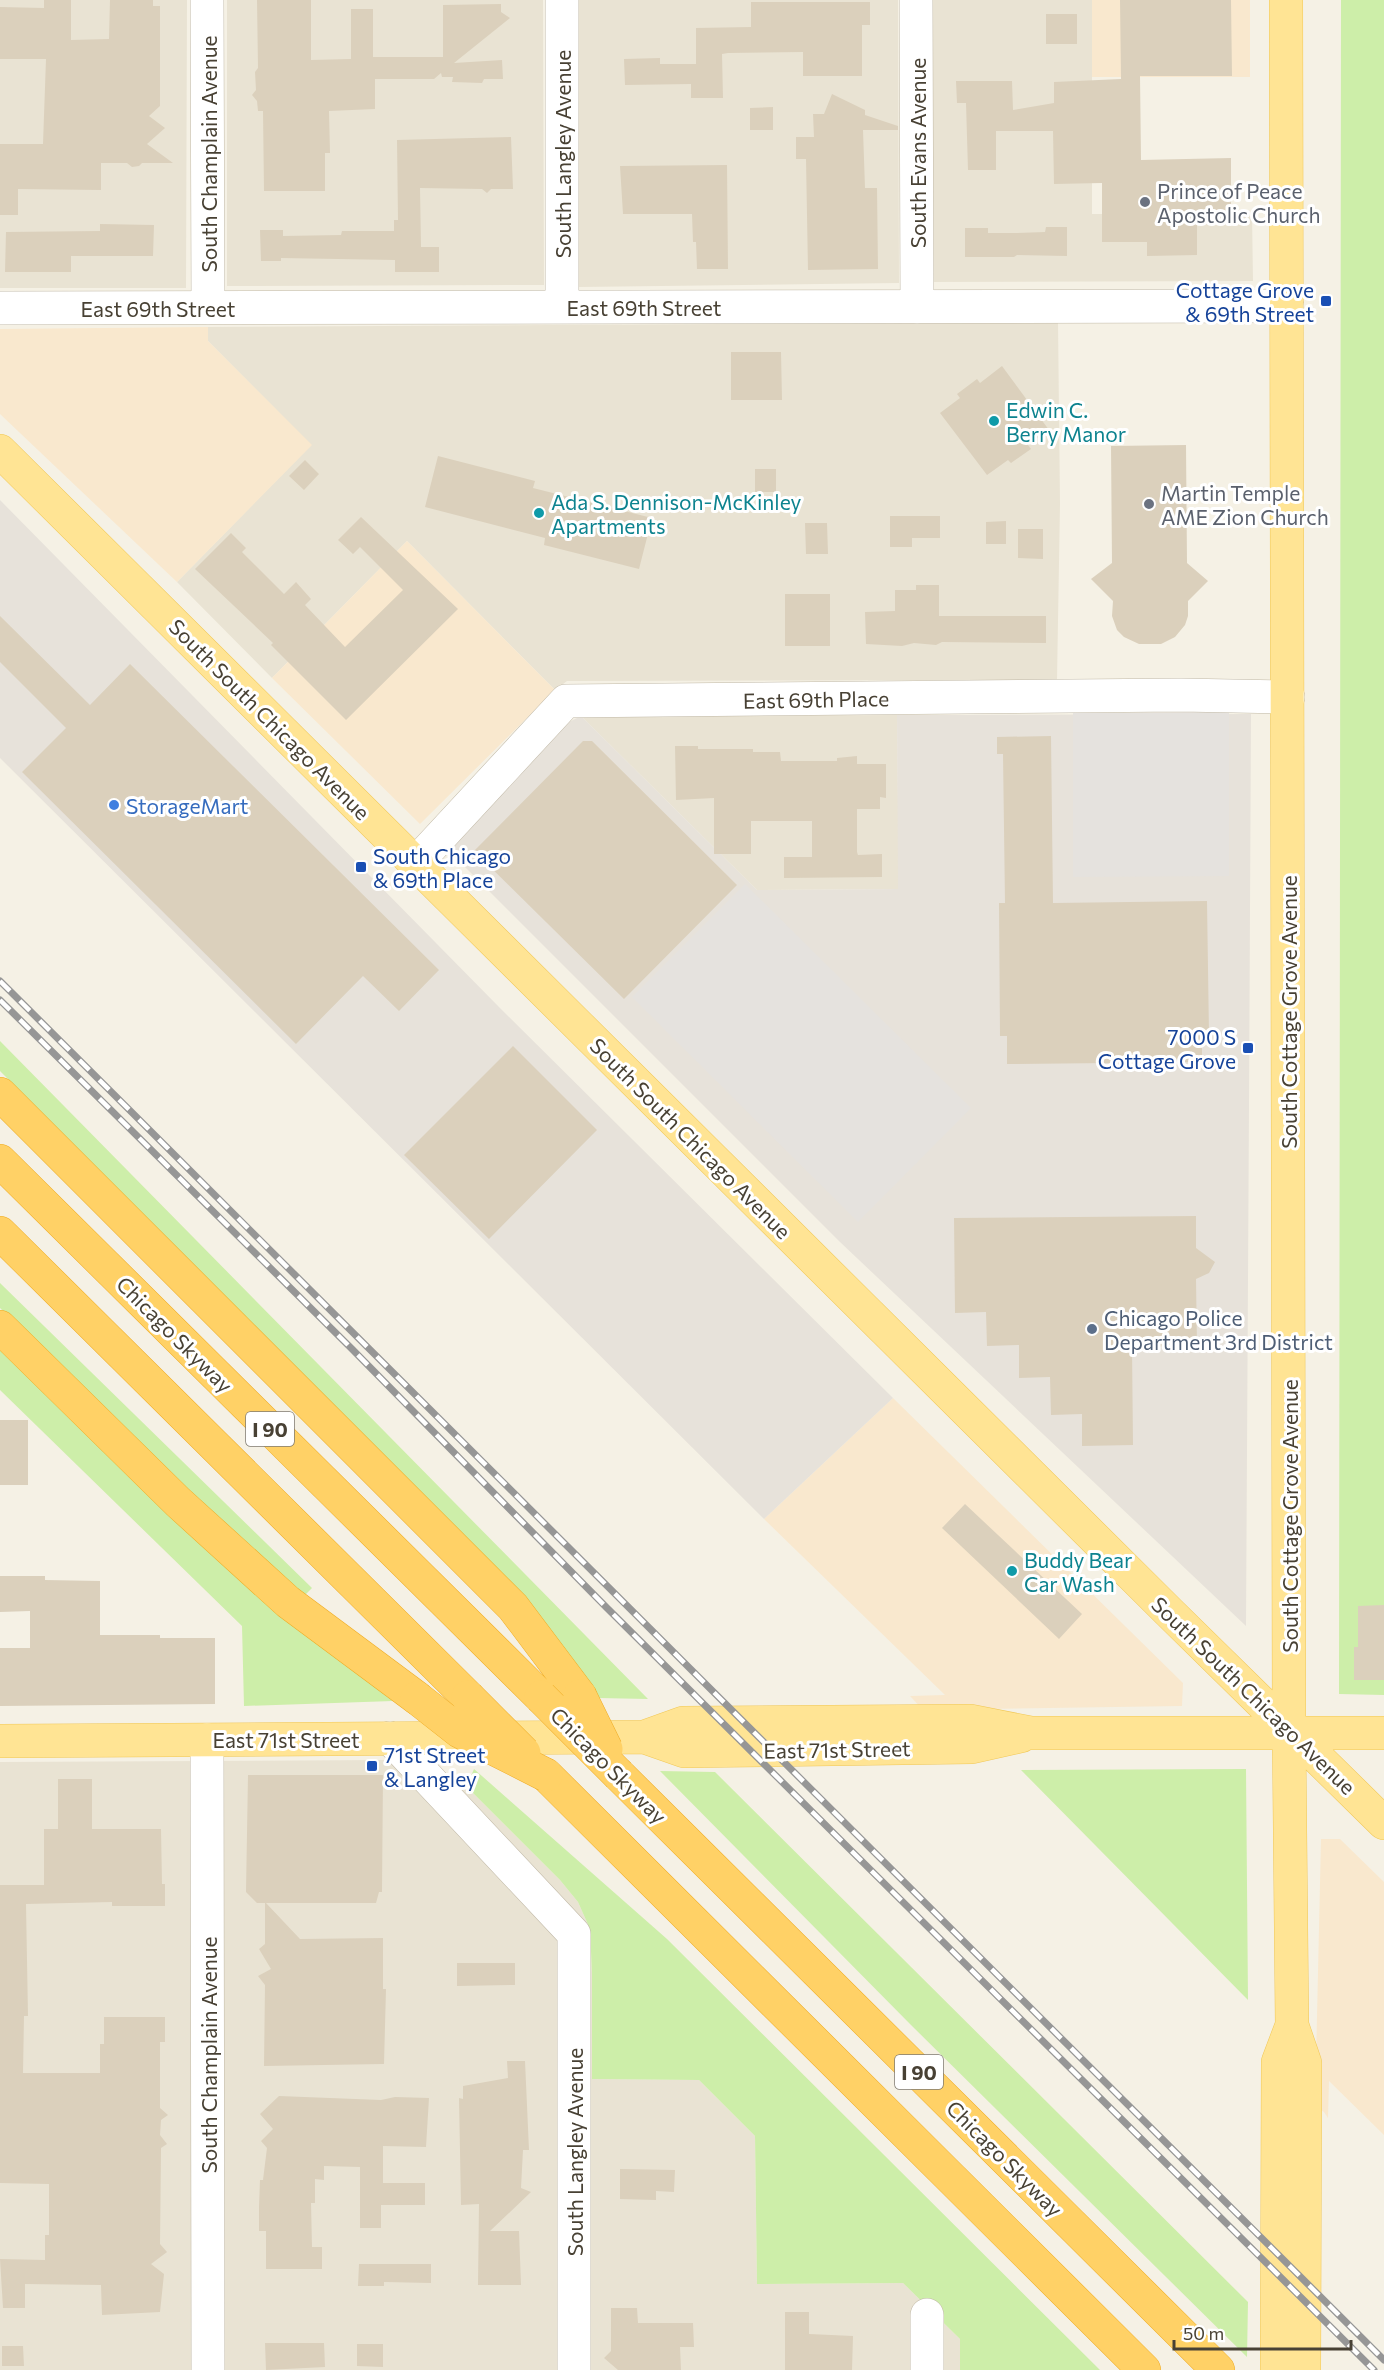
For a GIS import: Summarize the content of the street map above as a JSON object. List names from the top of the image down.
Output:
{
  "streets": {
    "highway": ["Chicago Skyway", "I 90"],
    "main road": ["South South Chicago Avenue", "South Cottage Grove Avenue", "East 71st Street"],
    "street": [
      "South Evans Avenue",
      "South Champlain Avenue",
      "South Langley Avenue",
      "East 69th Street",
      "East 69th Place"
    ]
  },
  "crossings": [
    ["South Evans Avenue", "East 69th Street"],
    ["South Champlain Avenue", "East 69th Street"],
    ["South Champlain Avenue", "East 71st Street"],
    ["South Langley Avenue", "East 69th Street"],
    ["South Langley Avenue", "East 71st Street"],
    ["East 69th Street", "South Cottage Grove Avenue"],
    ["East 69th Place", "South South Chicago Avenue"],
    ["East 69th Place", "South Cottage Grove Avenue"],
    ["South South Chicago Avenue", "South Cottage Grove Avenue"],
    ["South South Chicago Avenue", "East 71st Street"],
    ["South Cottage Grove Avenue", "East 71st Street"]
  ],
  "places": {
    "other": [
      "Prince of Peace Apostolic Church",
      "Edwin C. Berry Manor",
      "Martin Temple AME Zion Church",
      "Ada S. Dennison-McKinley Apartments",
      "StorageMart",
      "Chicago Police Department 3rd District",
      "Buddy Bear Car Wash"
    ],
    "transit": [
      "Cottage Grove & 69th Street",
      "South Chicago & 69th Place",
      "7000 S Cottage Grove",
      "71st Street & Langley"
    ]
  },
  "scale_bar": "50 m"
}
